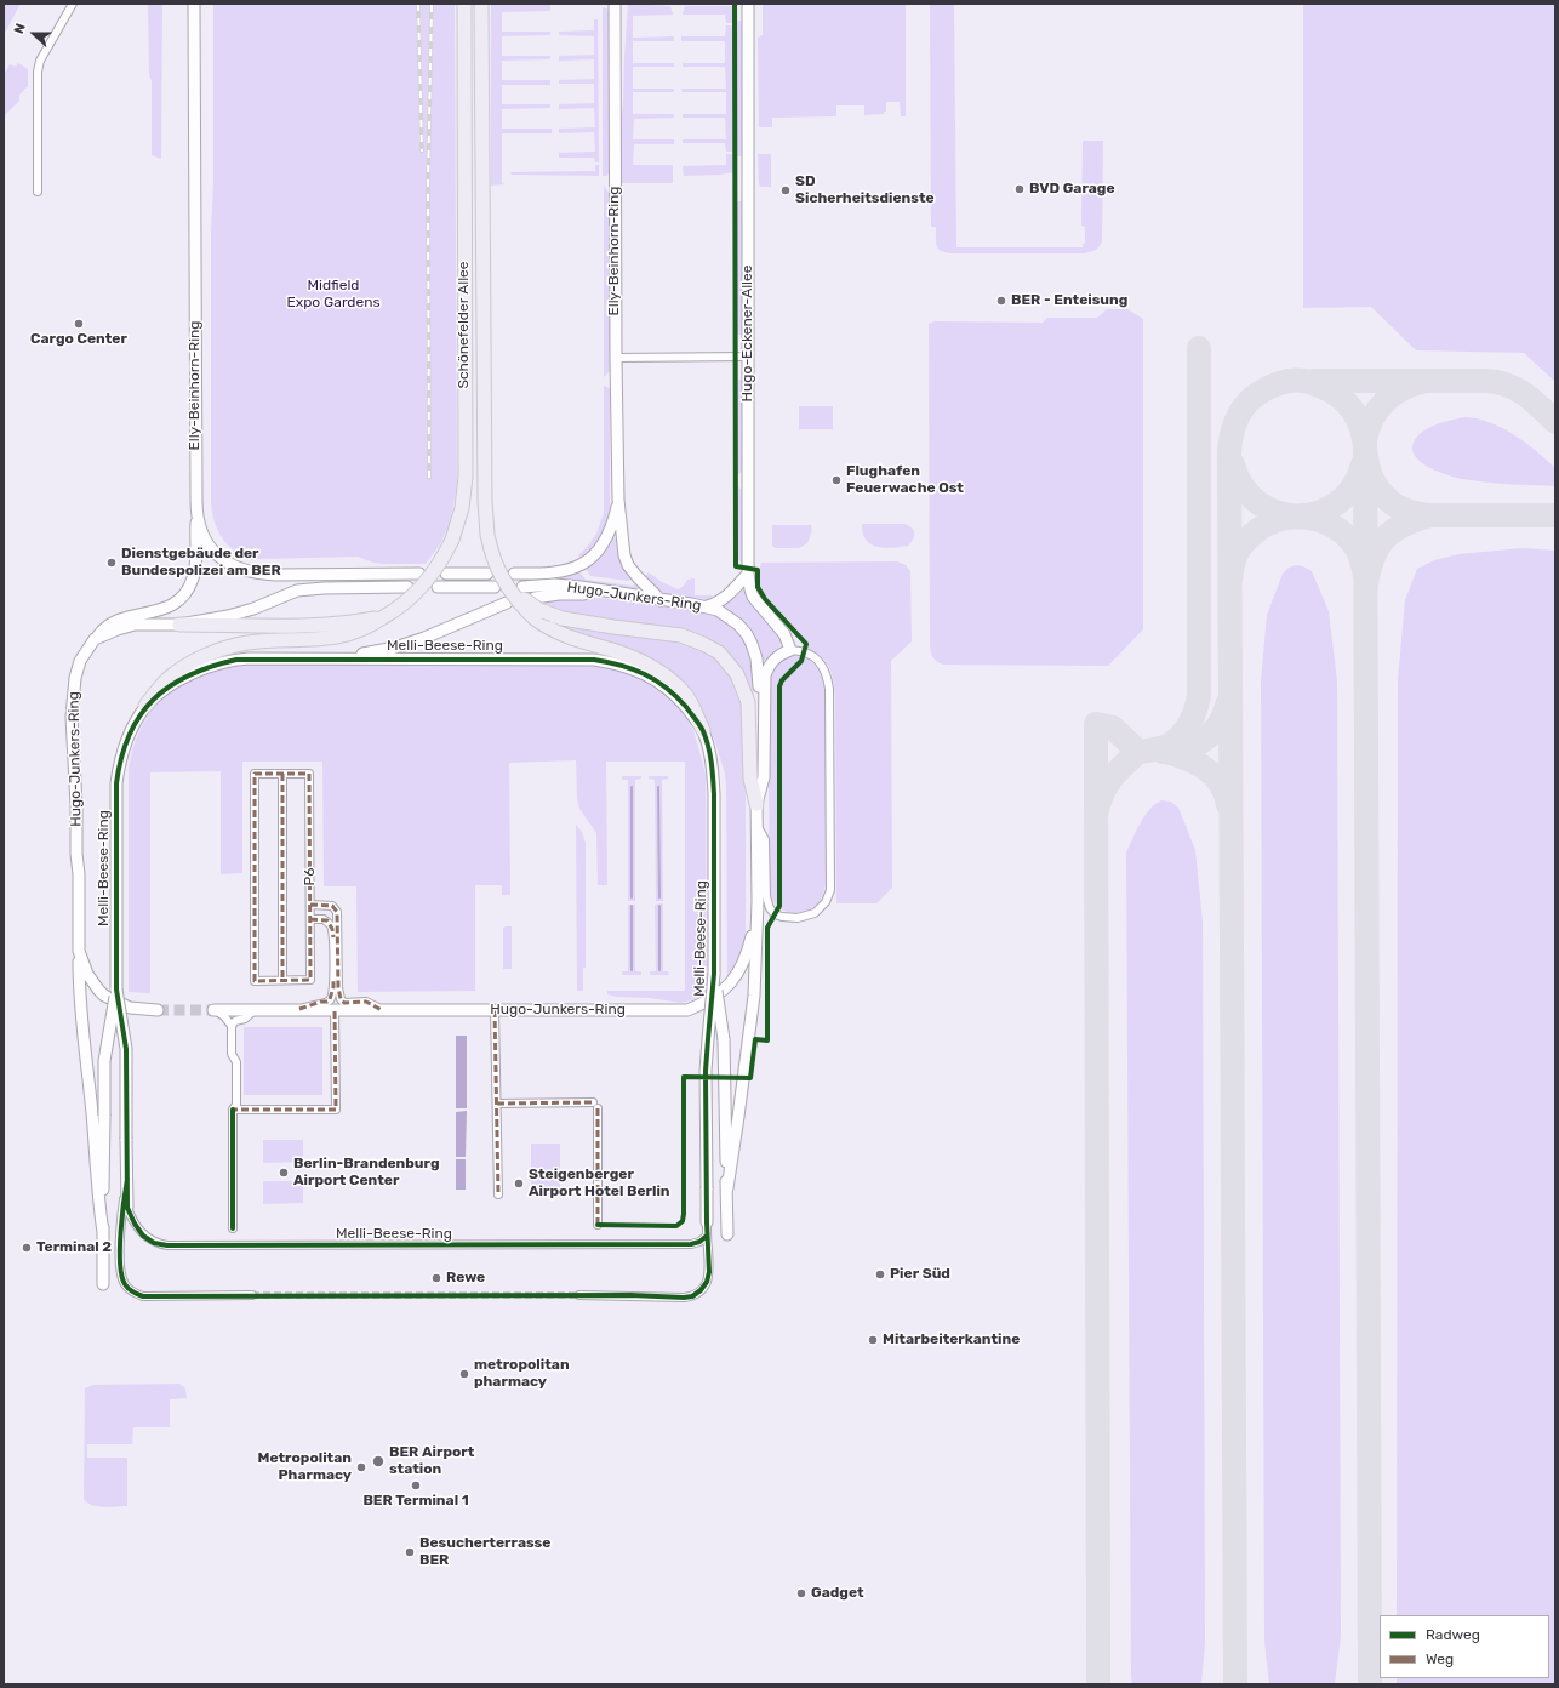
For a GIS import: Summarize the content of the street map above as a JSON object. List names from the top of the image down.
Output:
{
  "streets": {
    "highway": ["Schönefelder Allee"],
    "street": [
      "Elly-Beinhorn-Ring",
      "Hugo-Eckener-Allee",
      "Hugo-Junkers-Ring",
      "Melli-Beese-Ring",
      "P6"
    ]
  },
  "crossings": [
    ["Elly-Beinhorn-Ring", "Hugo-Junkers-Ring"],
    ["Schönefelder Allee", "Hugo-Junkers-Ring"],
    ["Schönefelder Allee", "Melli-Beese-Ring"],
    ["Hugo-Eckener-Allee", "Hugo-Junkers-Ring"],
    ["Hugo-Junkers-Ring", "Melli-Beese-Ring"]
  ],
  "parks": ["Midfield Expo Gardens"],
  "places": [
    "BVD Garage",
    "SD Sicherheitsdienste",
    "BER - Enteisung",
    "Cargo Center",
    "Flughafen Feuerwache Ost",
    "Dienstgebäude der Bundespolizei am BER",
    "Berlin-Brandenburg Airport Center",
    "Steigenberger Airport Hotel Berlin",
    "Terminal 2",
    "Pier Süd",
    "Rewe",
    "Mitarbeiterkantine",
    "metropolitan pharmacy",
    "BER Airport station",
    "Metropolitan Pharmacy",
    "BER Terminal 1",
    "Besucherterrasse BER",
    "Gadget"
  ],
  "legend": ["Radweg", "Weg"],
  "north": "left"
}
